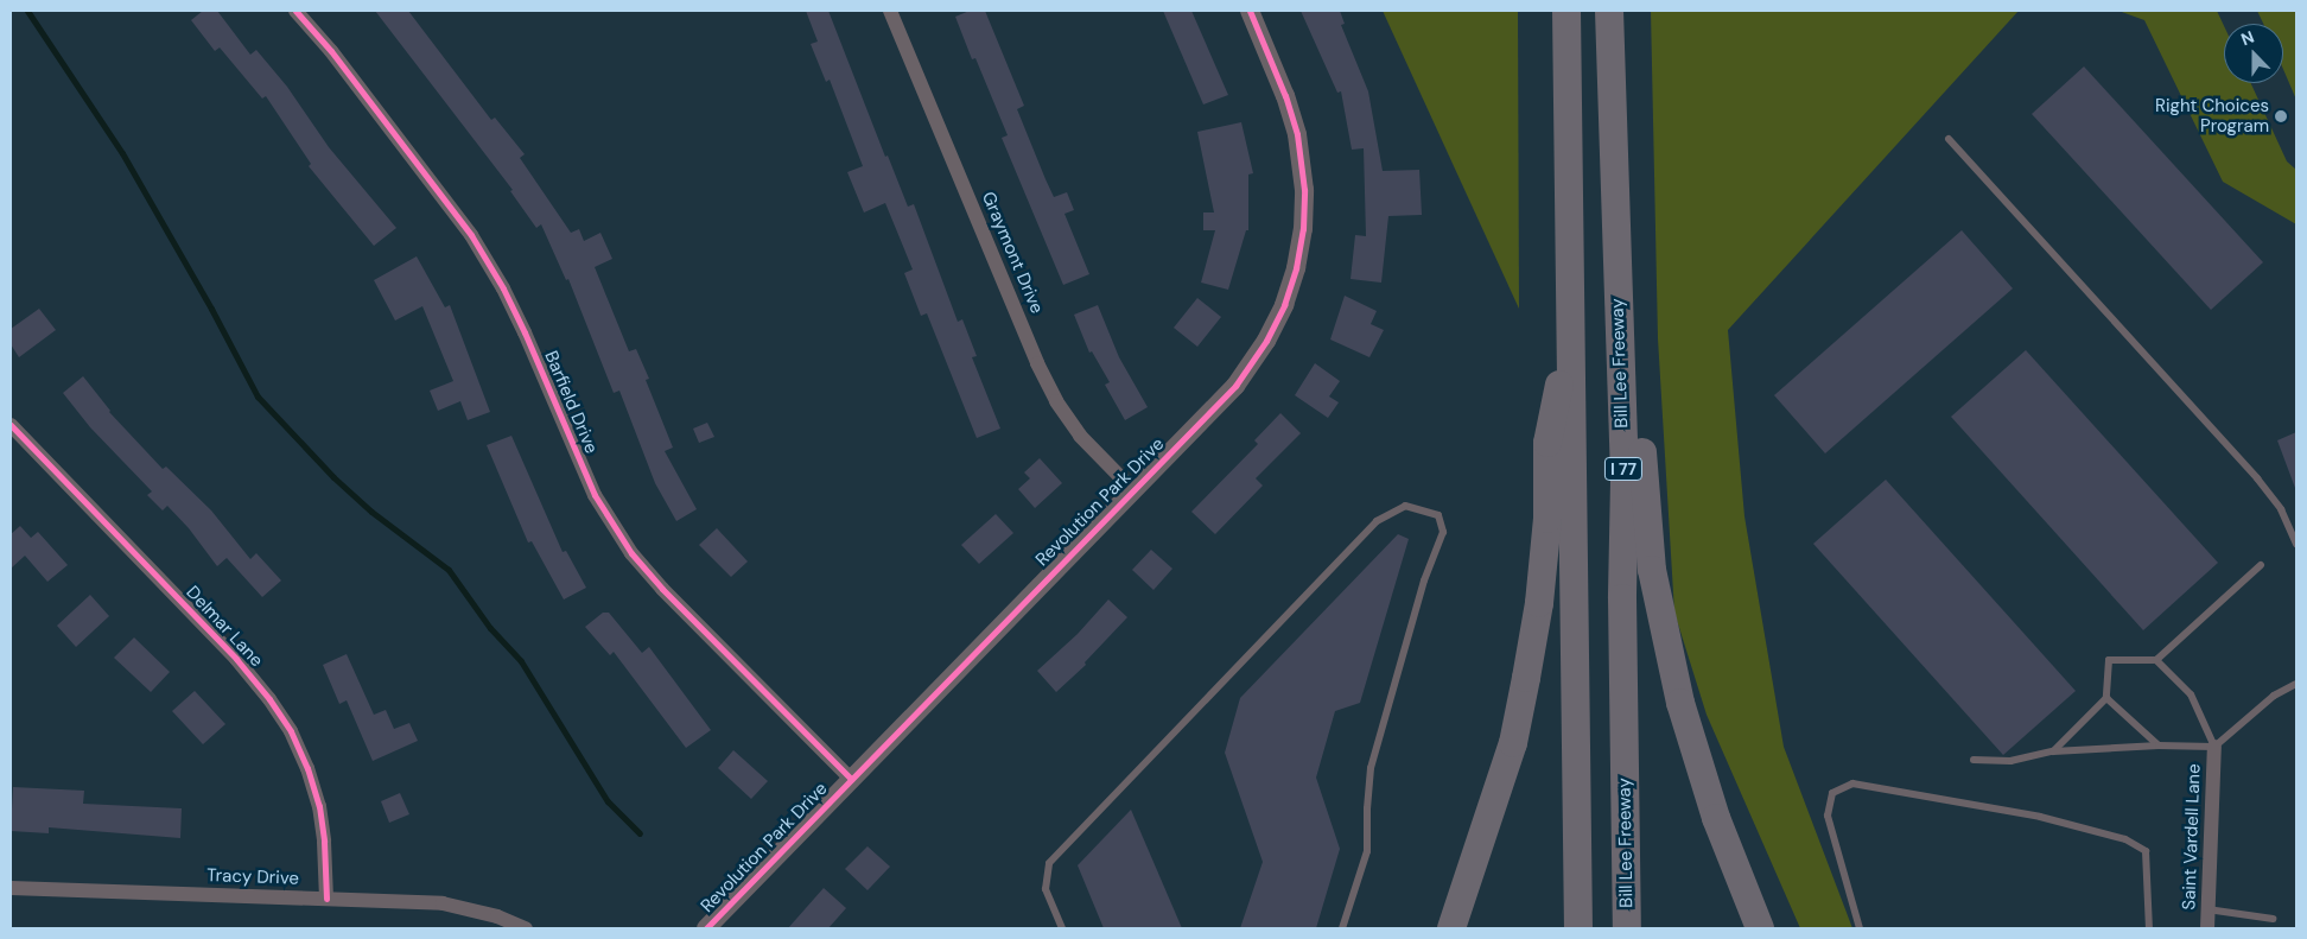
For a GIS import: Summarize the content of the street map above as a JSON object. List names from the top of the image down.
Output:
{
  "streets": {
    "highway": ["Bill Lee Freeway", "I 77"],
    "street": [
      "Graymont Drive",
      "Barfield Drive",
      "Revolution Park Drive",
      "Delmar Lane",
      "Saint Vardell Lane",
      "Tracy Drive"
    ]
  },
  "crossings": [
    ["Graymont Drive", "Revolution Park Drive"],
    ["Barfield Drive", "Revolution Park Drive"],
    ["Delmar Lane", "Tracy Drive"]
  ],
  "places": ["Right Choices Program"],
  "north": "top"
}
